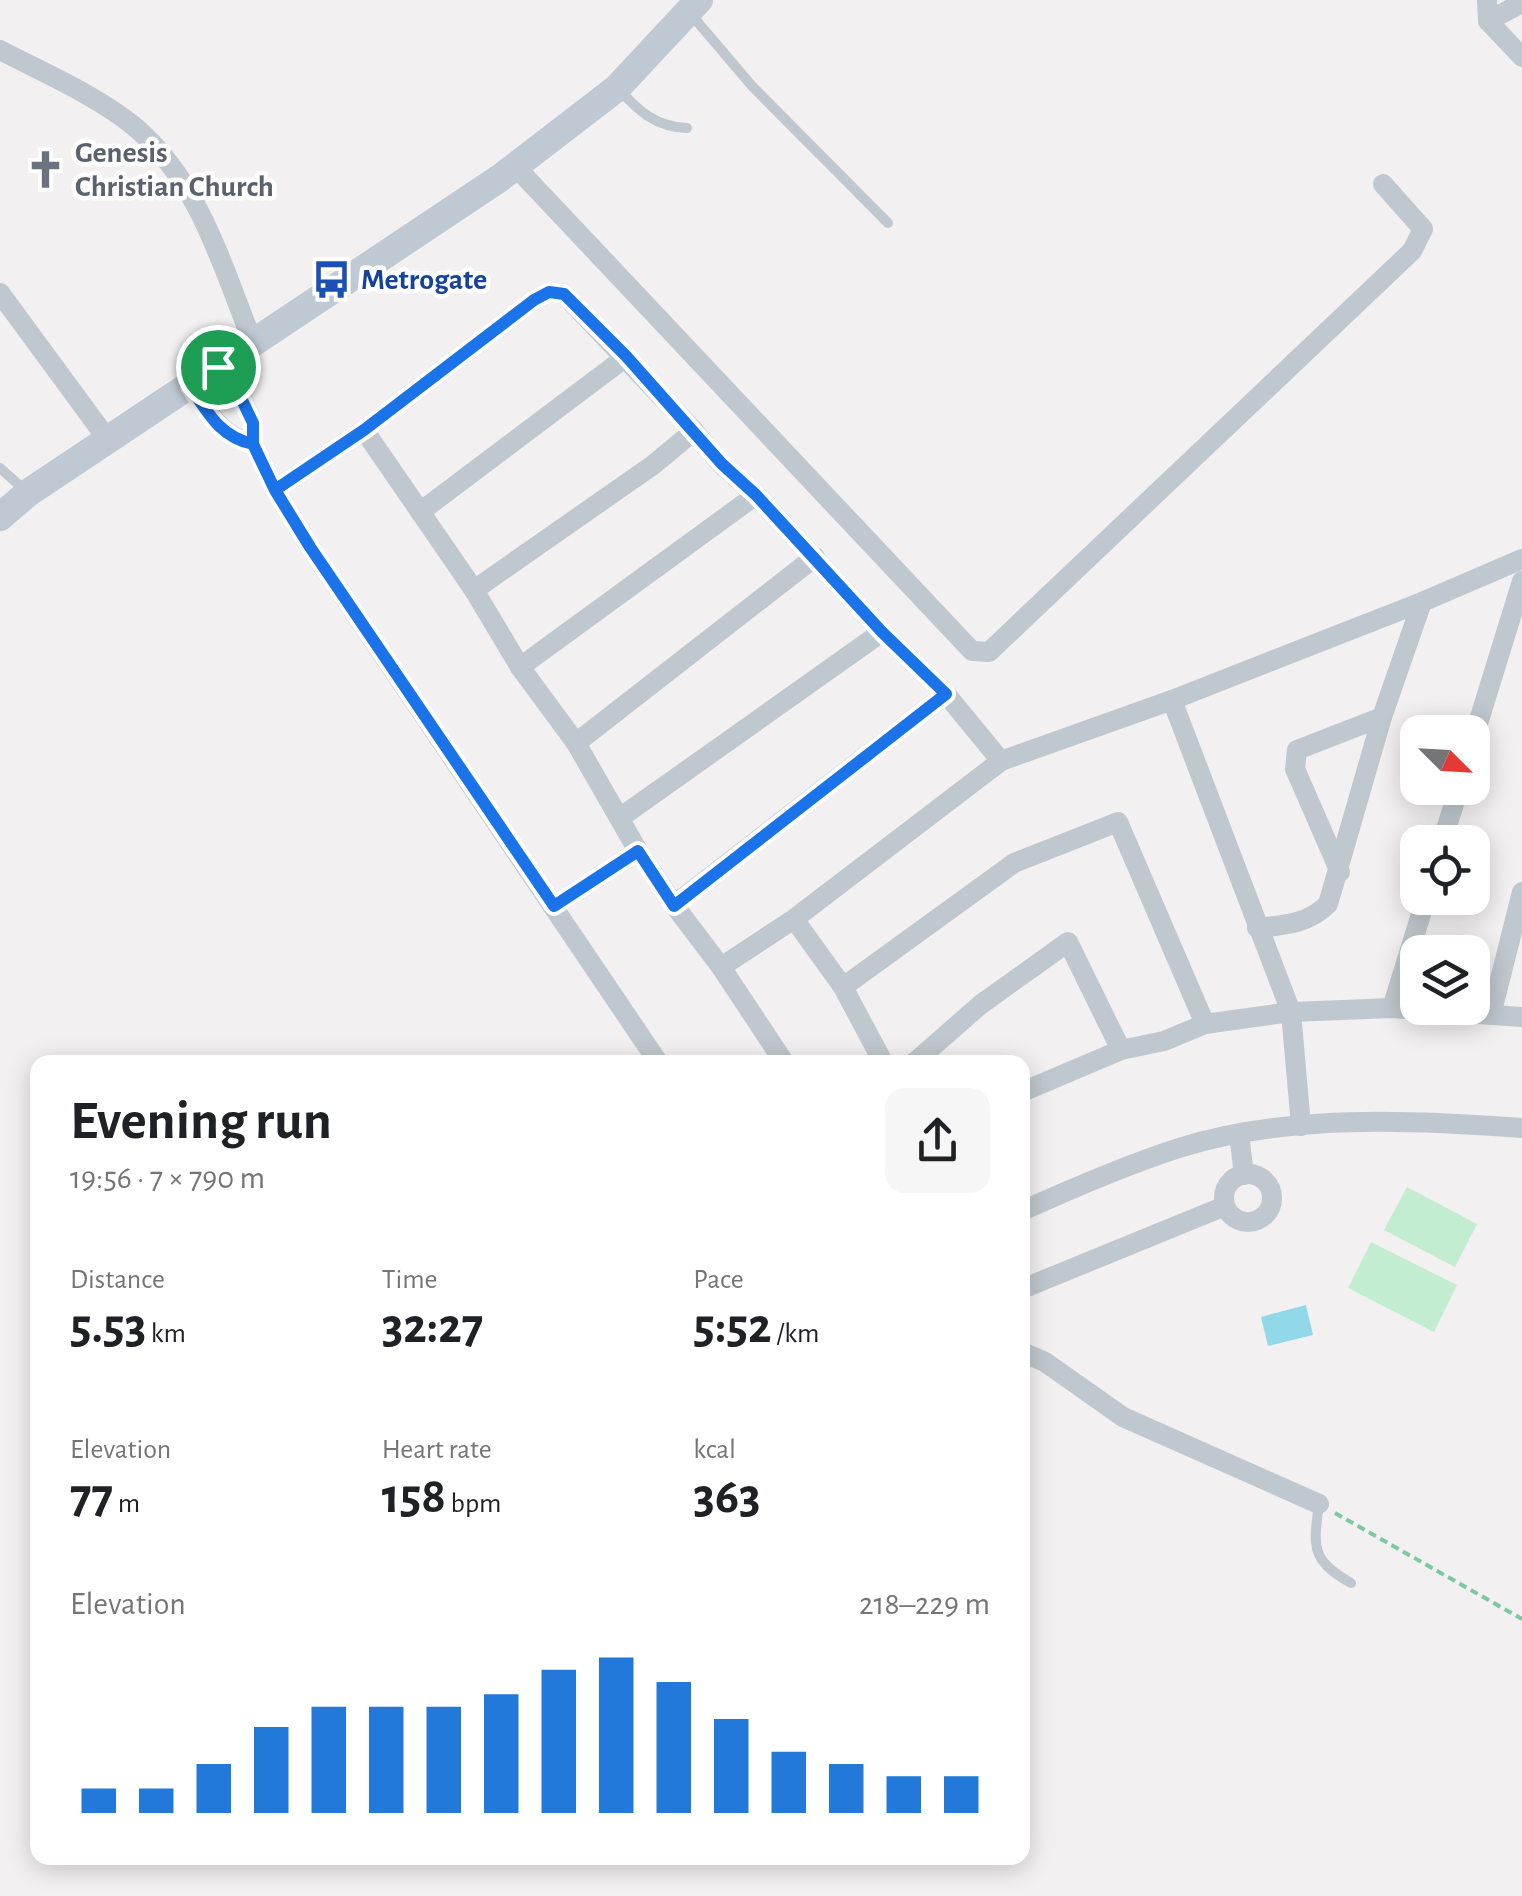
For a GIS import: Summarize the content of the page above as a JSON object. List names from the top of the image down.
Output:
{
  "places": {
    "church": ["Genesis Christian Church"],
    "bus stop": ["Metrogate"]
  },
  "north": "bottom right",
  "page": {
    "heading": ["Evening run", "19:56 · 7 × 790 m"],
    "stats": [
      ["Distance", "5.53 km"],
      ["Time", "32:27"],
      ["Pace", "5:52 /km"],
      ["Elevation", "77 m"],
      ["Heart rate", "158 bpm"],
      ["kcal", "363"]
    ],
    "chart": ["Elevation", "218–229 m"]
  }
}
